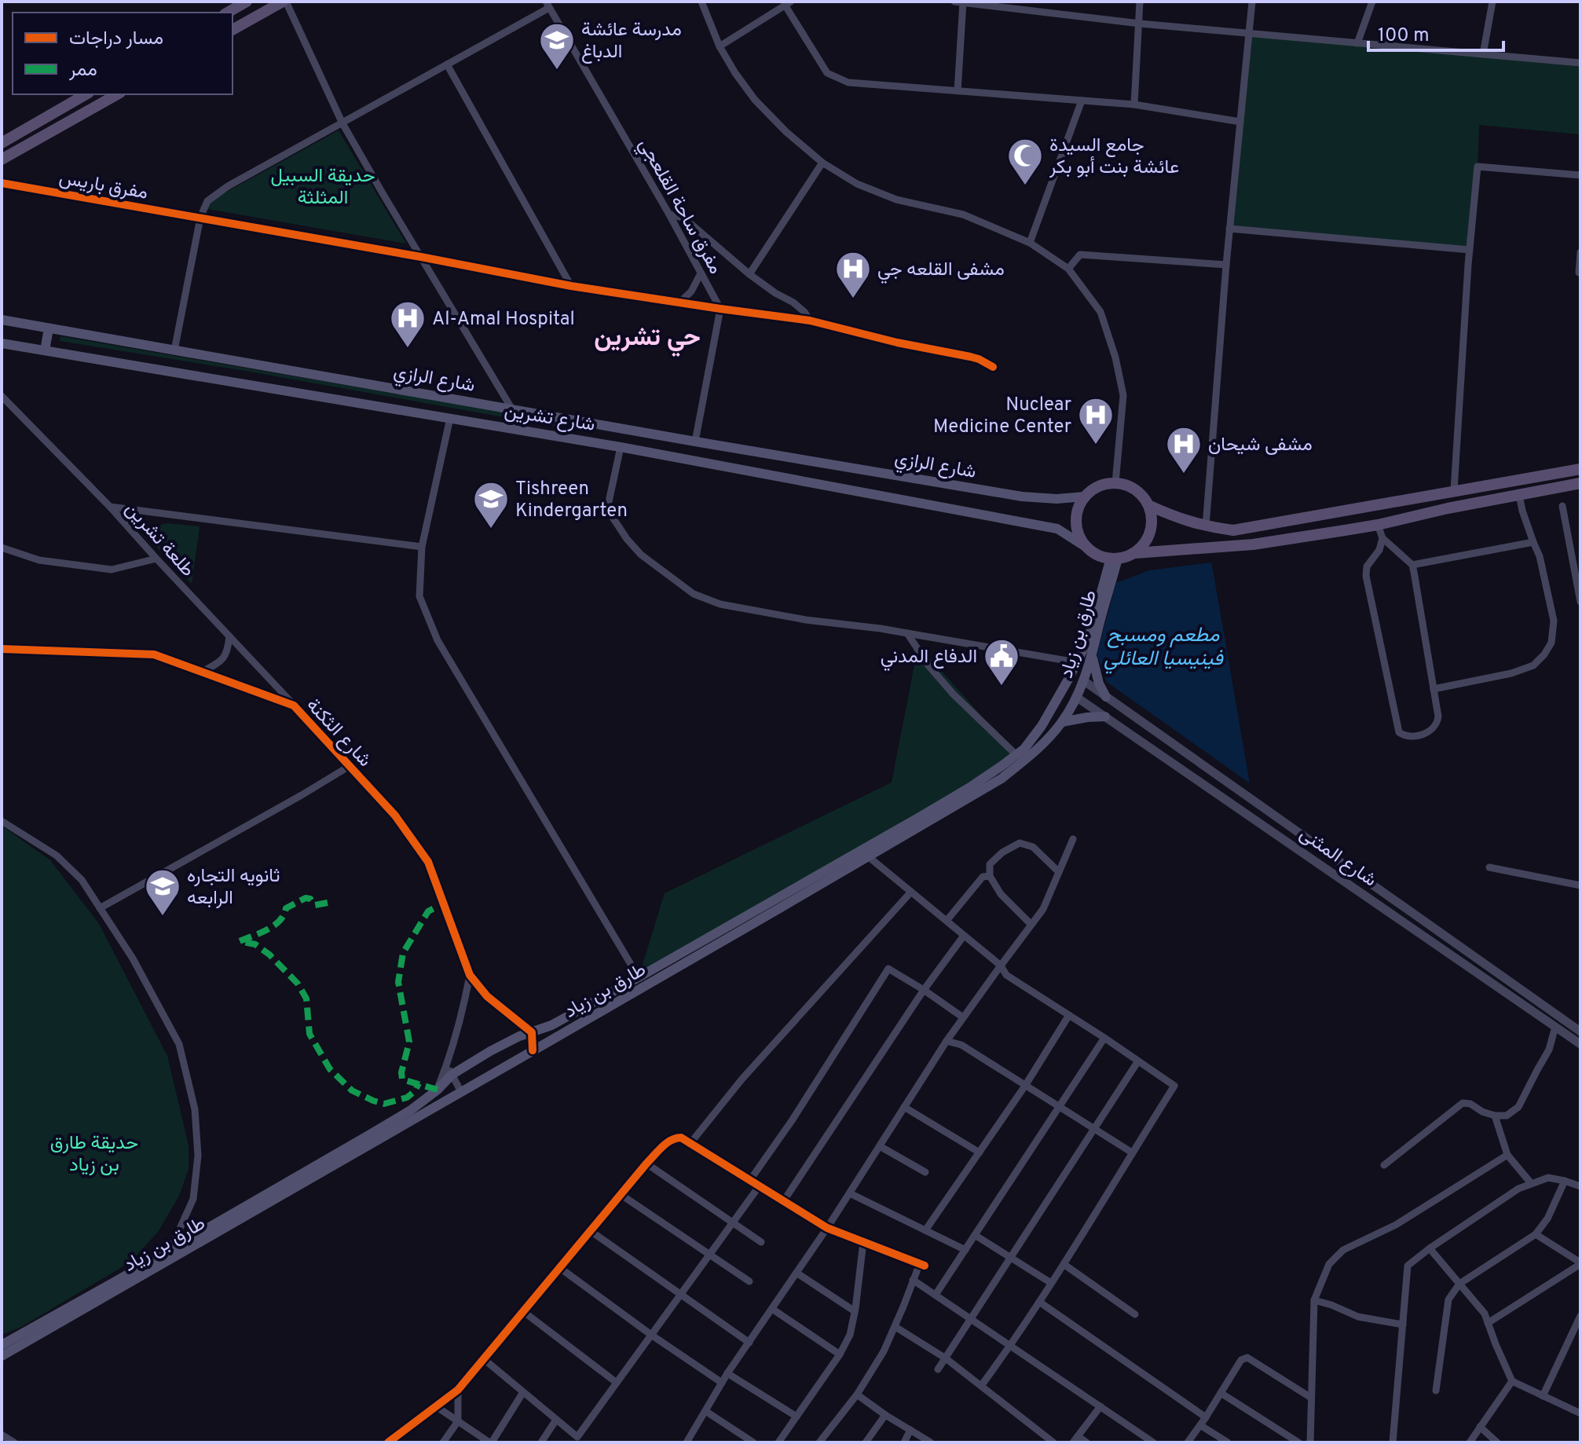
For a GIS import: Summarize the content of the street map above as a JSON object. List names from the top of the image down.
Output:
{
  "streets": {
    "main road": ["شارع الرازي", "شارع تشرين", "طارق بن زياد"],
    "street": [
      "مفرق باريس",
      "مفرق ساحة القلعجي",
      "طلعة تشرين",
      "شارع الثكنة",
      "شارع المثنى"
    ]
  },
  "crossings": [
    ["مفرق باريس", "مفرق ساحة القلعجي"],
    ["شارع الرازي", "شارع تشرين"],
    ["شارع الرازي", "طارق بن زياد"],
    ["شارع تشرين", "طارق بن زياد"],
    ["طلعة تشرين", "شارع الثكنة"],
    ["طارق بن زياد", "شارع المثنى"]
  ],
  "districts": ["حي تشرين"],
  "water": ["مطعم ومسبح فينيسيا العائلي"],
  "parks": ["حديقة السبيل المثلثة", "حديقة طارق بن زياد"],
  "places": {
    "school or university": ["مدرسة عائشة الدباغ", "Tishreen Kindergarten", "ثانويه التجاره الرابعه"],
    "mosque": ["جامع السيدة عائشة بنت أبو بكر"],
    "hospital": [
      "مشفى القلعه جي",
      "Al-Amal Hospital",
      "Nuclear Medicine Center",
      "مشفى شيحان"
    ],
    "public building": ["الدفاع المدني"]
  },
  "legend": ["مسار دراجات", "ممر"],
  "scale_bar": "100 m"
}
